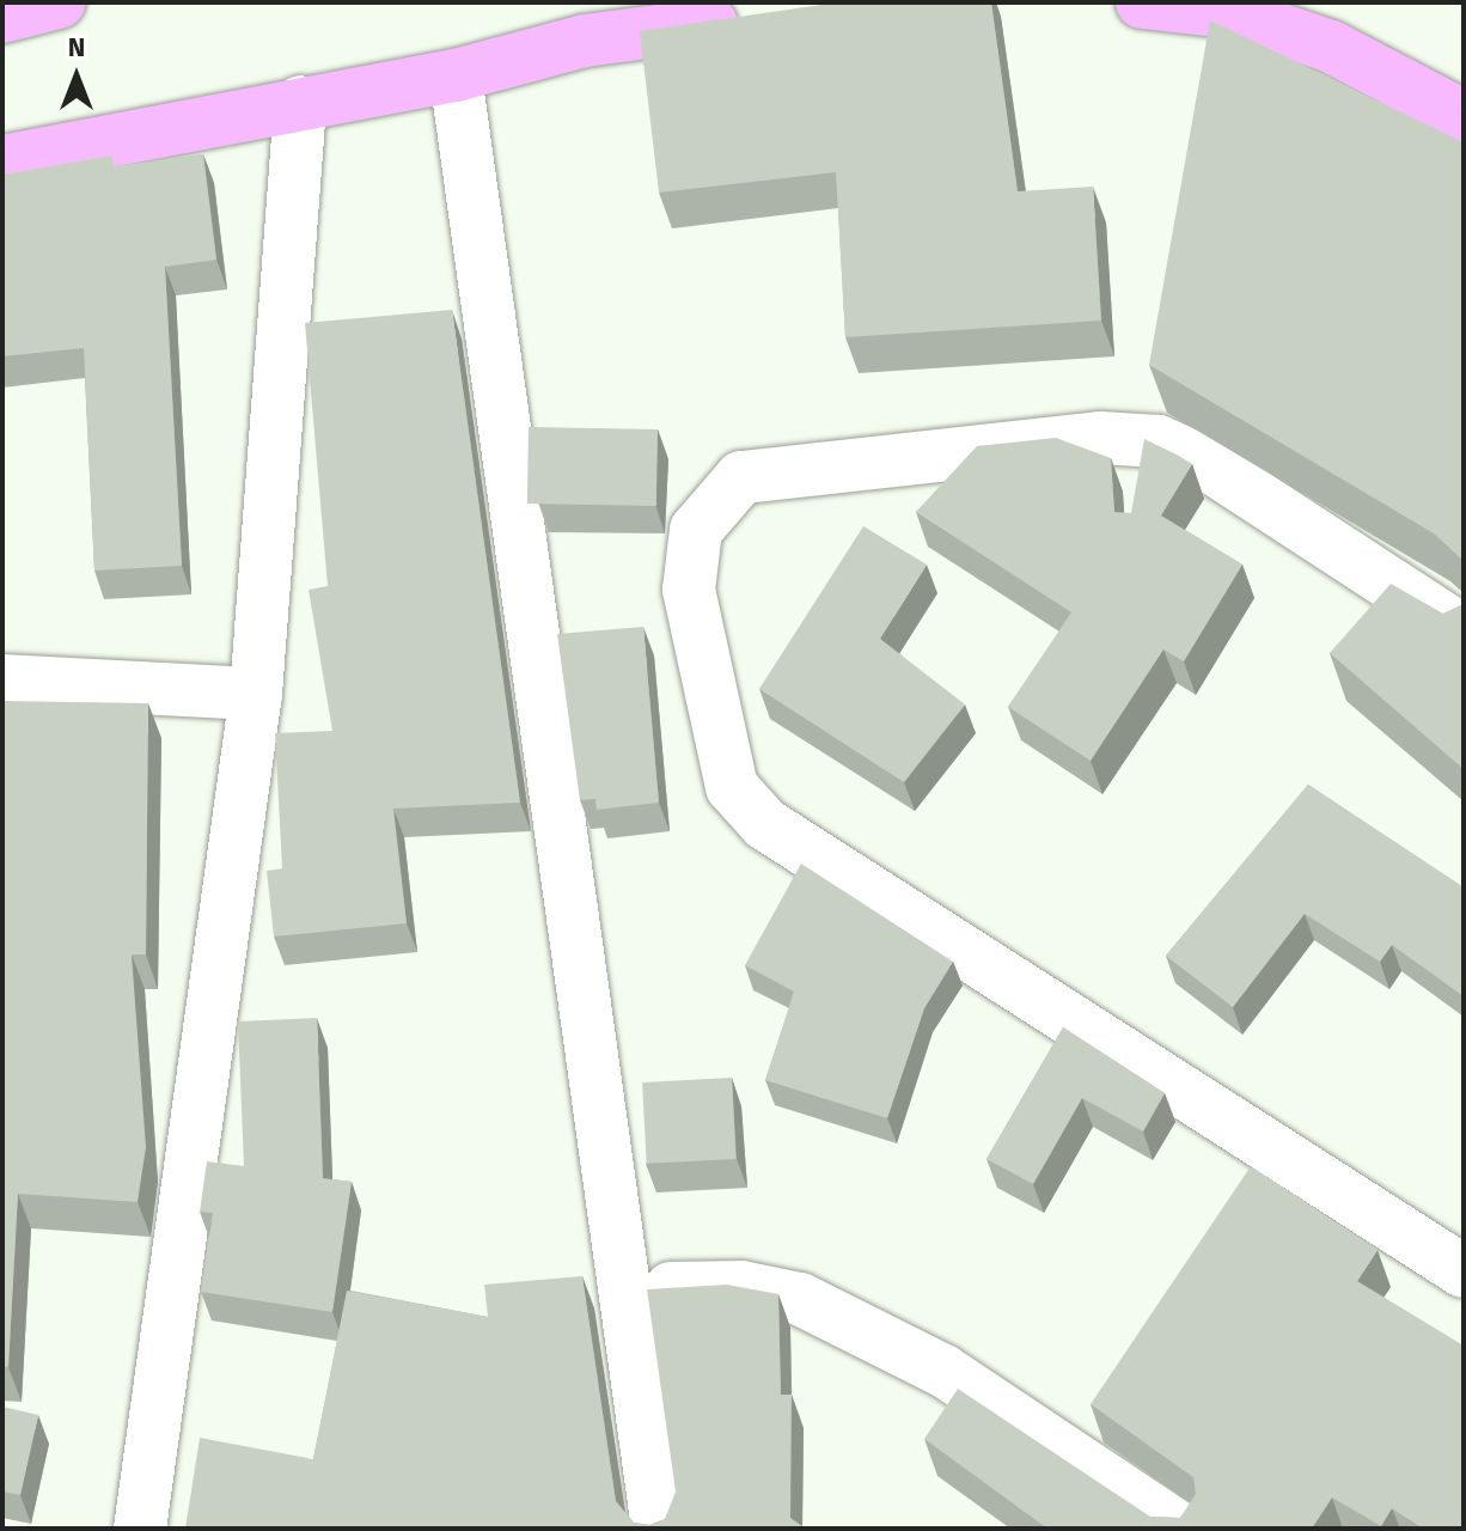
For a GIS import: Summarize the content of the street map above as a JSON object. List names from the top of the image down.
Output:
{
  "north": "top"
}
